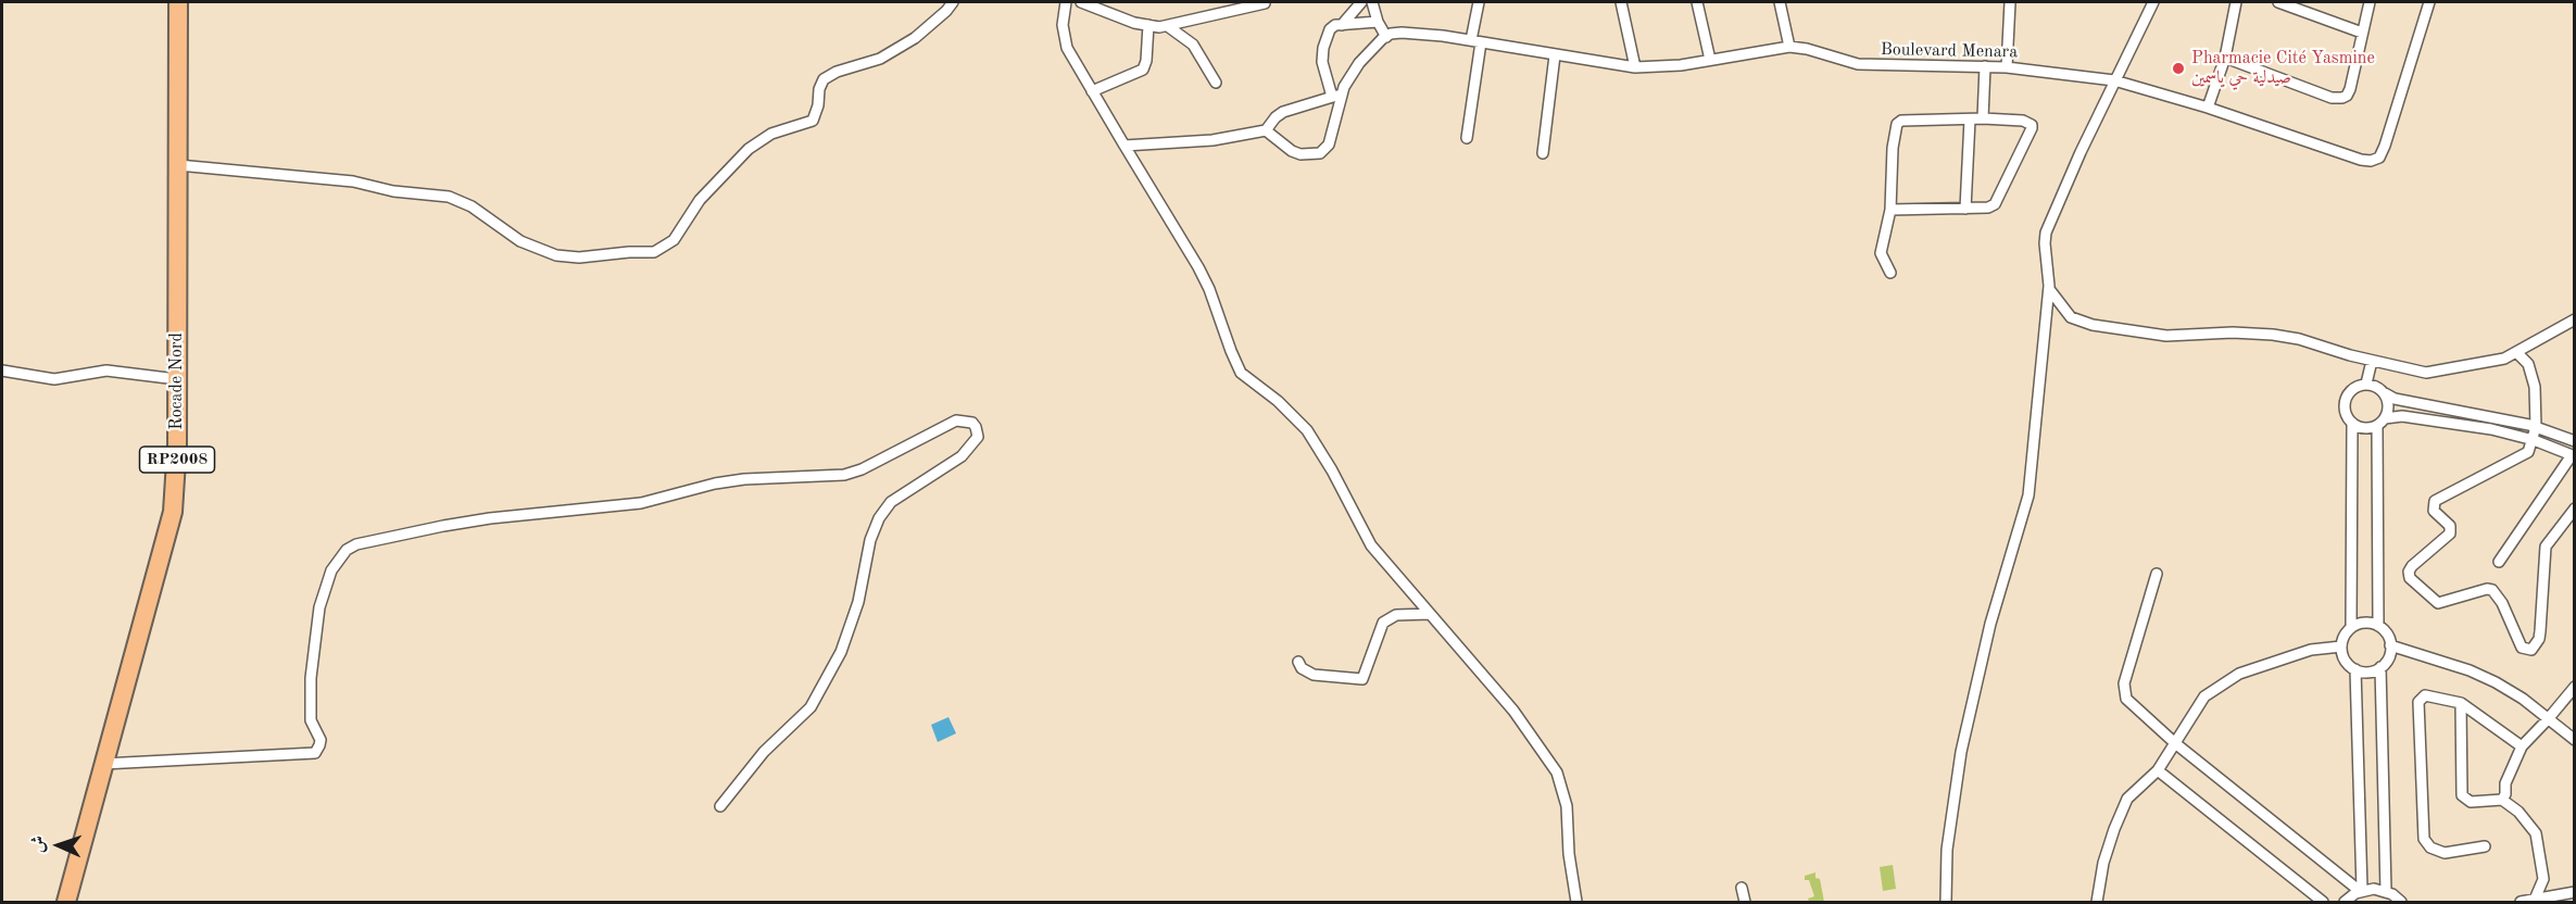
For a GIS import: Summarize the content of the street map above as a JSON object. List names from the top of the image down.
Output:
{
  "streets": {
    "highway": ["Rocade Nord", "RP2008"],
    "street": ["Boulevard Menara"]
  },
  "places": ["Pharmacie Cité Yasmine صيدلية حي ياسمين"],
  "north": "left"
}
